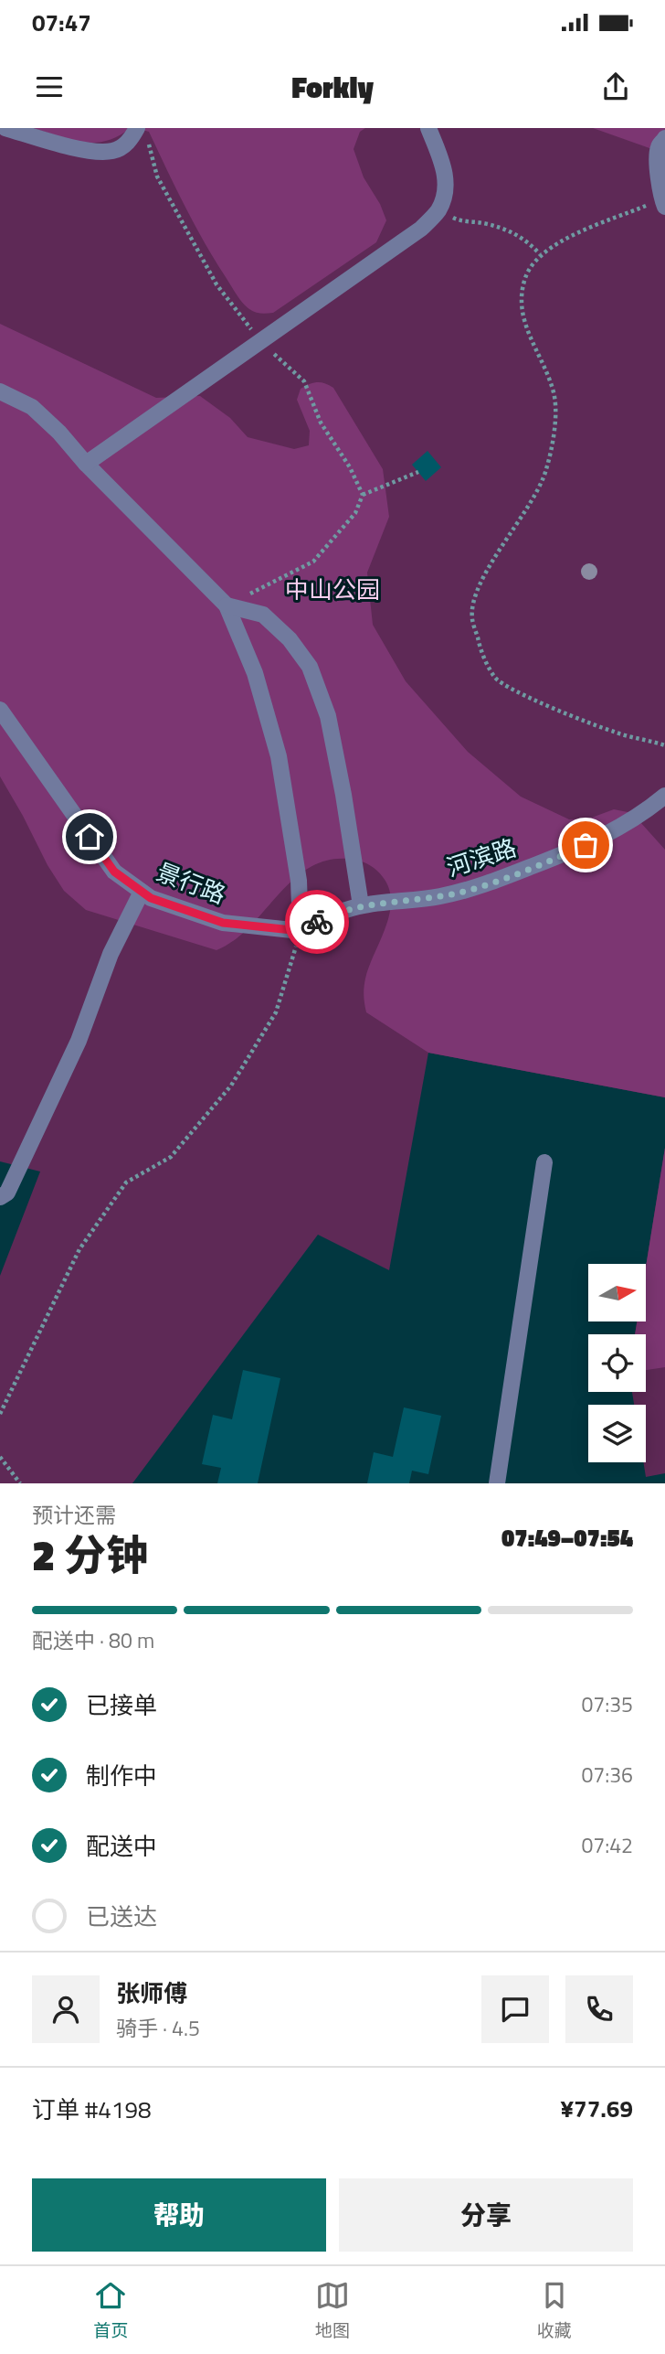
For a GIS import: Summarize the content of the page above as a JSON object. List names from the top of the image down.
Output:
{
  "streets": {
    "lane": ["河滨路", "景行路"]
  },
  "crossings": [
    ["河滨路", "景行路"]
  ],
  "parks": ["中山公园"],
  "north": "right",
  "page": {
    "status": "07:47",
    "header": "Forkly",
    "heading": ["2 分钟", "预计还需", "07:49–07:54"],
    "panel": [
      "张师傅",
      "骑手 · 4.5",
      "订单 #4198",
      "¥77.69"
    ],
    "bar": "配送中 · 80 m",
    "list": [
      ["已接单", "07:35"],
      ["制作中", "07:36"],
      ["配送中", "07:42"],
      "已送达"
    ],
    "buttons": ["帮助", "分享"],
    "tabs": ["首页", "地图", "收藏"]
  }
}
